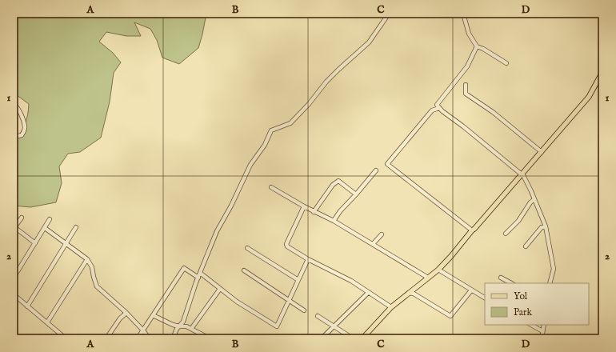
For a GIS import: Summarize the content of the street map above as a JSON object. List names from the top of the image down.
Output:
{
  "legend": ["Yol", "Park"],
  "grid": {
    "columns": [
      "A",
      "B",
      "C",
      "D"
    ],
    "rows": ["1", "2"]
  }
}
